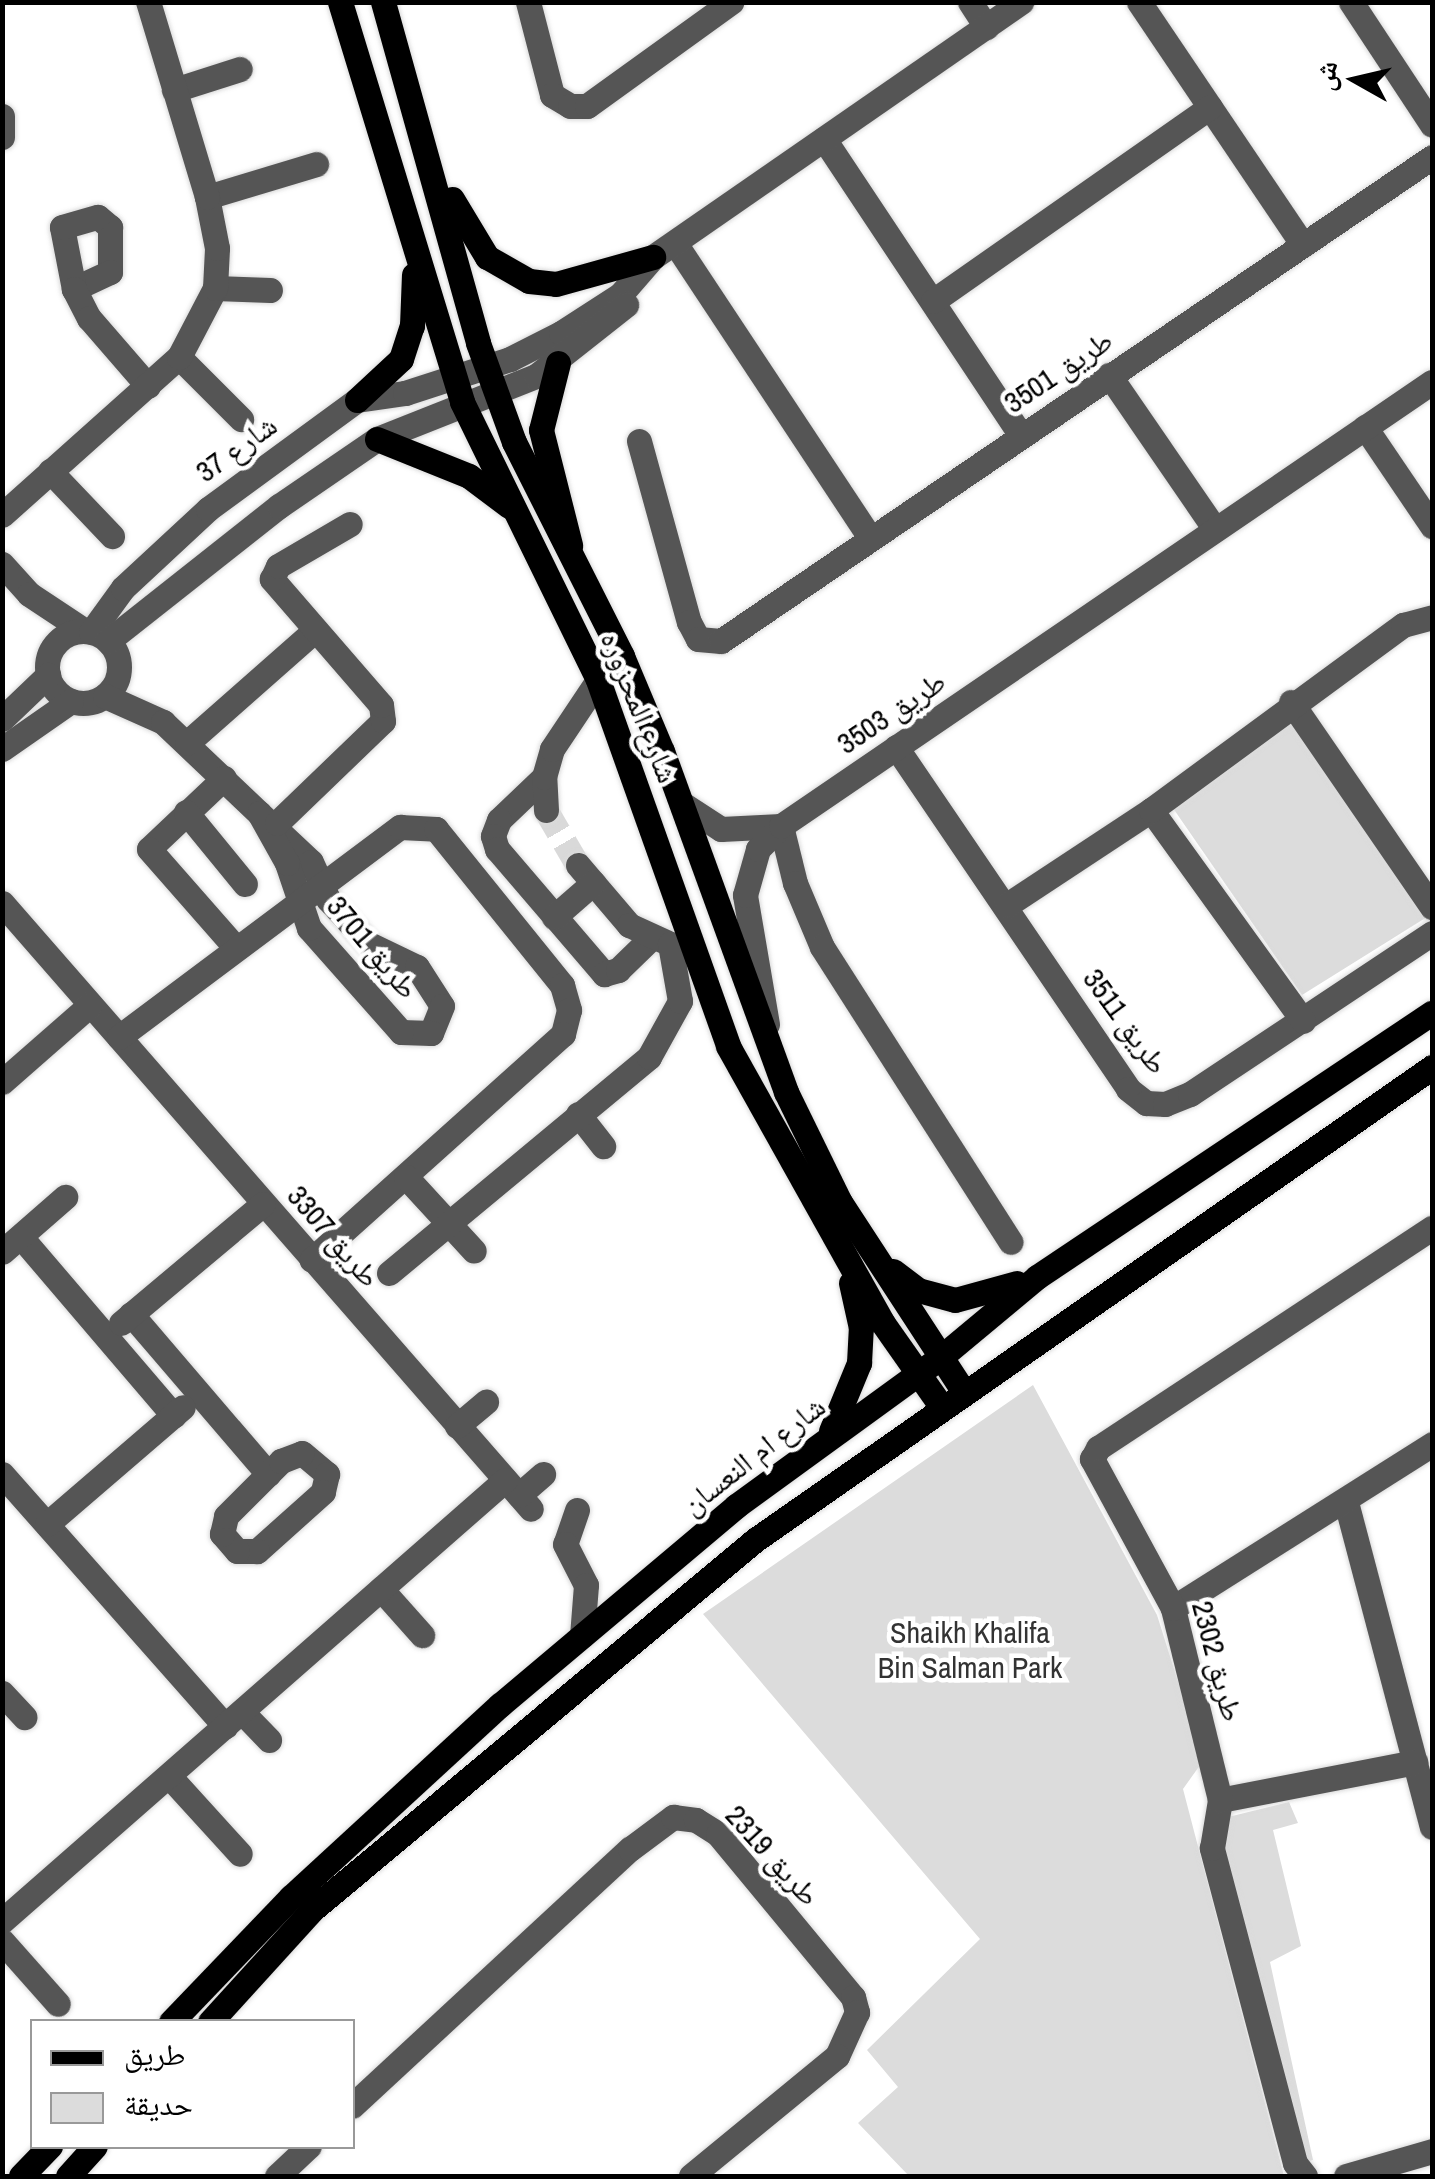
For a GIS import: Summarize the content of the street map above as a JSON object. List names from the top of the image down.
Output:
{
  "streets": {
    "main road": ["شارع المحزوره", "شارع ام النعسان"],
    "street": [
      "طريق 3501",
      "شارع 37",
      "طريق 3503",
      "طريق 3701",
      "طريق 3511",
      "طريق 3307",
      "طريق 2302",
      "طريق 2319"
    ]
  },
  "crossings": [
    ["شارع 37", "شارع المحزوره"],
    ["شارع 37", "طريق 3701"],
    ["شارع المحزوره", "شارع ام النعسان"],
    ["طريق 3503", "طريق 3511"]
  ],
  "parks": ["Shaikh Khalifa Bin Salman Park"],
  "legend": ["طريق", "حديقة"],
  "north": "left"
}
